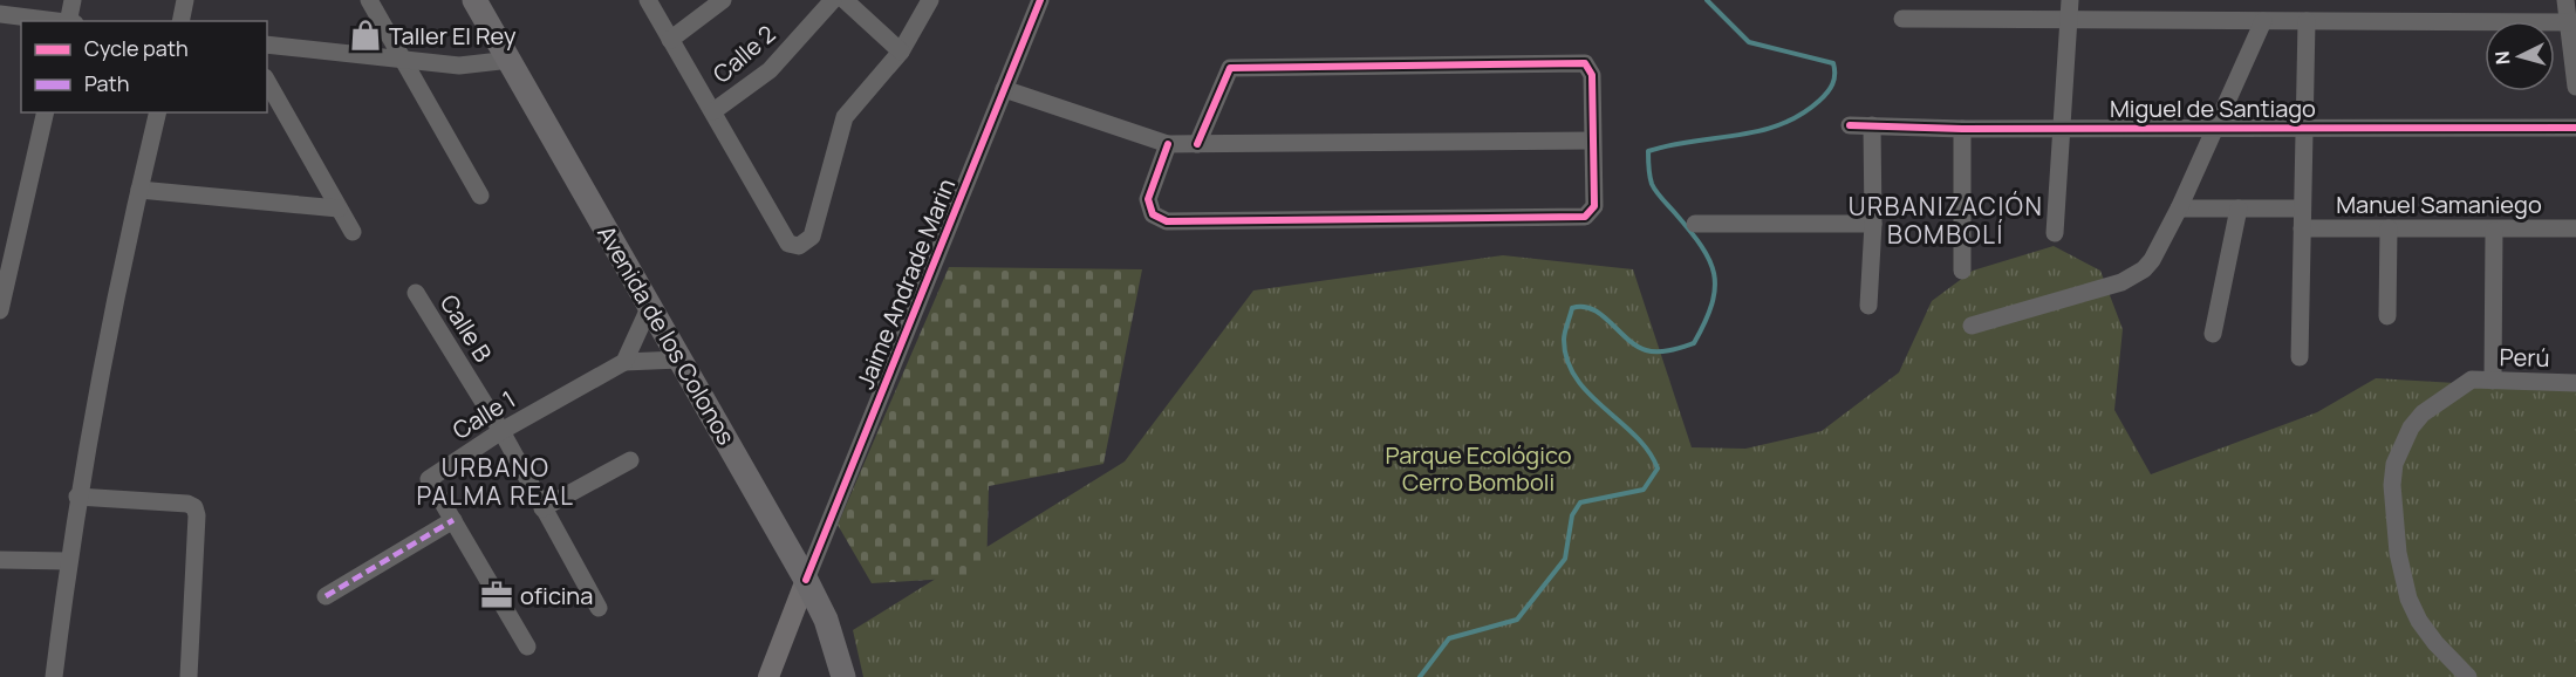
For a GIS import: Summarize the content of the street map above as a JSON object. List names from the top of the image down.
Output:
{
  "streets": {
    "highway": ["Avenida de los Colonos"],
    "street": [
      "Calle 2",
      "Miguel de Santiago",
      "Manuel Samaniego",
      "Jaime Andrade Marin",
      "Calle B",
      "Perú",
      "Calle 1"
    ]
  },
  "crossings": [
    ["Jaime Andrade Marin", "Avenida de los Colonos"],
    ["Calle B", "Calle 1"],
    ["Avenida de los Colonos", "Calle 1"]
  ],
  "districts": ["URBANIZACIÓN BOMBOLÍ", "URBANO PALMA REAL"],
  "parks": ["Parque Ecológico Cerro Bomboli"],
  "places": {
    "shop": ["Taller El Rey"],
    "office": ["oficina"]
  },
  "legend": ["Cycle path", "Path"],
  "north": "left"
}
